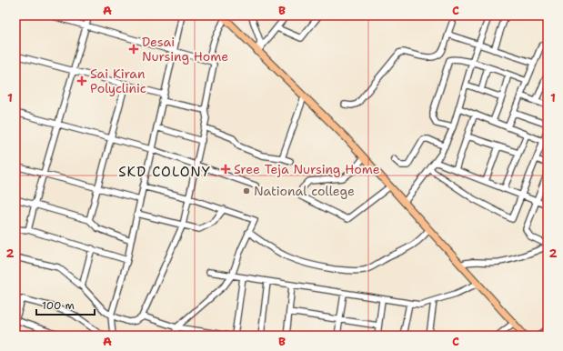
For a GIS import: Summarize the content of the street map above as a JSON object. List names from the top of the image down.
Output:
{
  "districts": ["SKD COLONY"],
  "places": {
    "health": ["Desai Nursing Home", "Sai Kiran Polyclinic", "Sree Teja Nursing Home"],
    "other": ["National college"]
  },
  "scale_bar": "100 m",
  "grid": {
    "columns": ["A", "B", "C"],
    "rows": ["1", "2"]
  }
}
